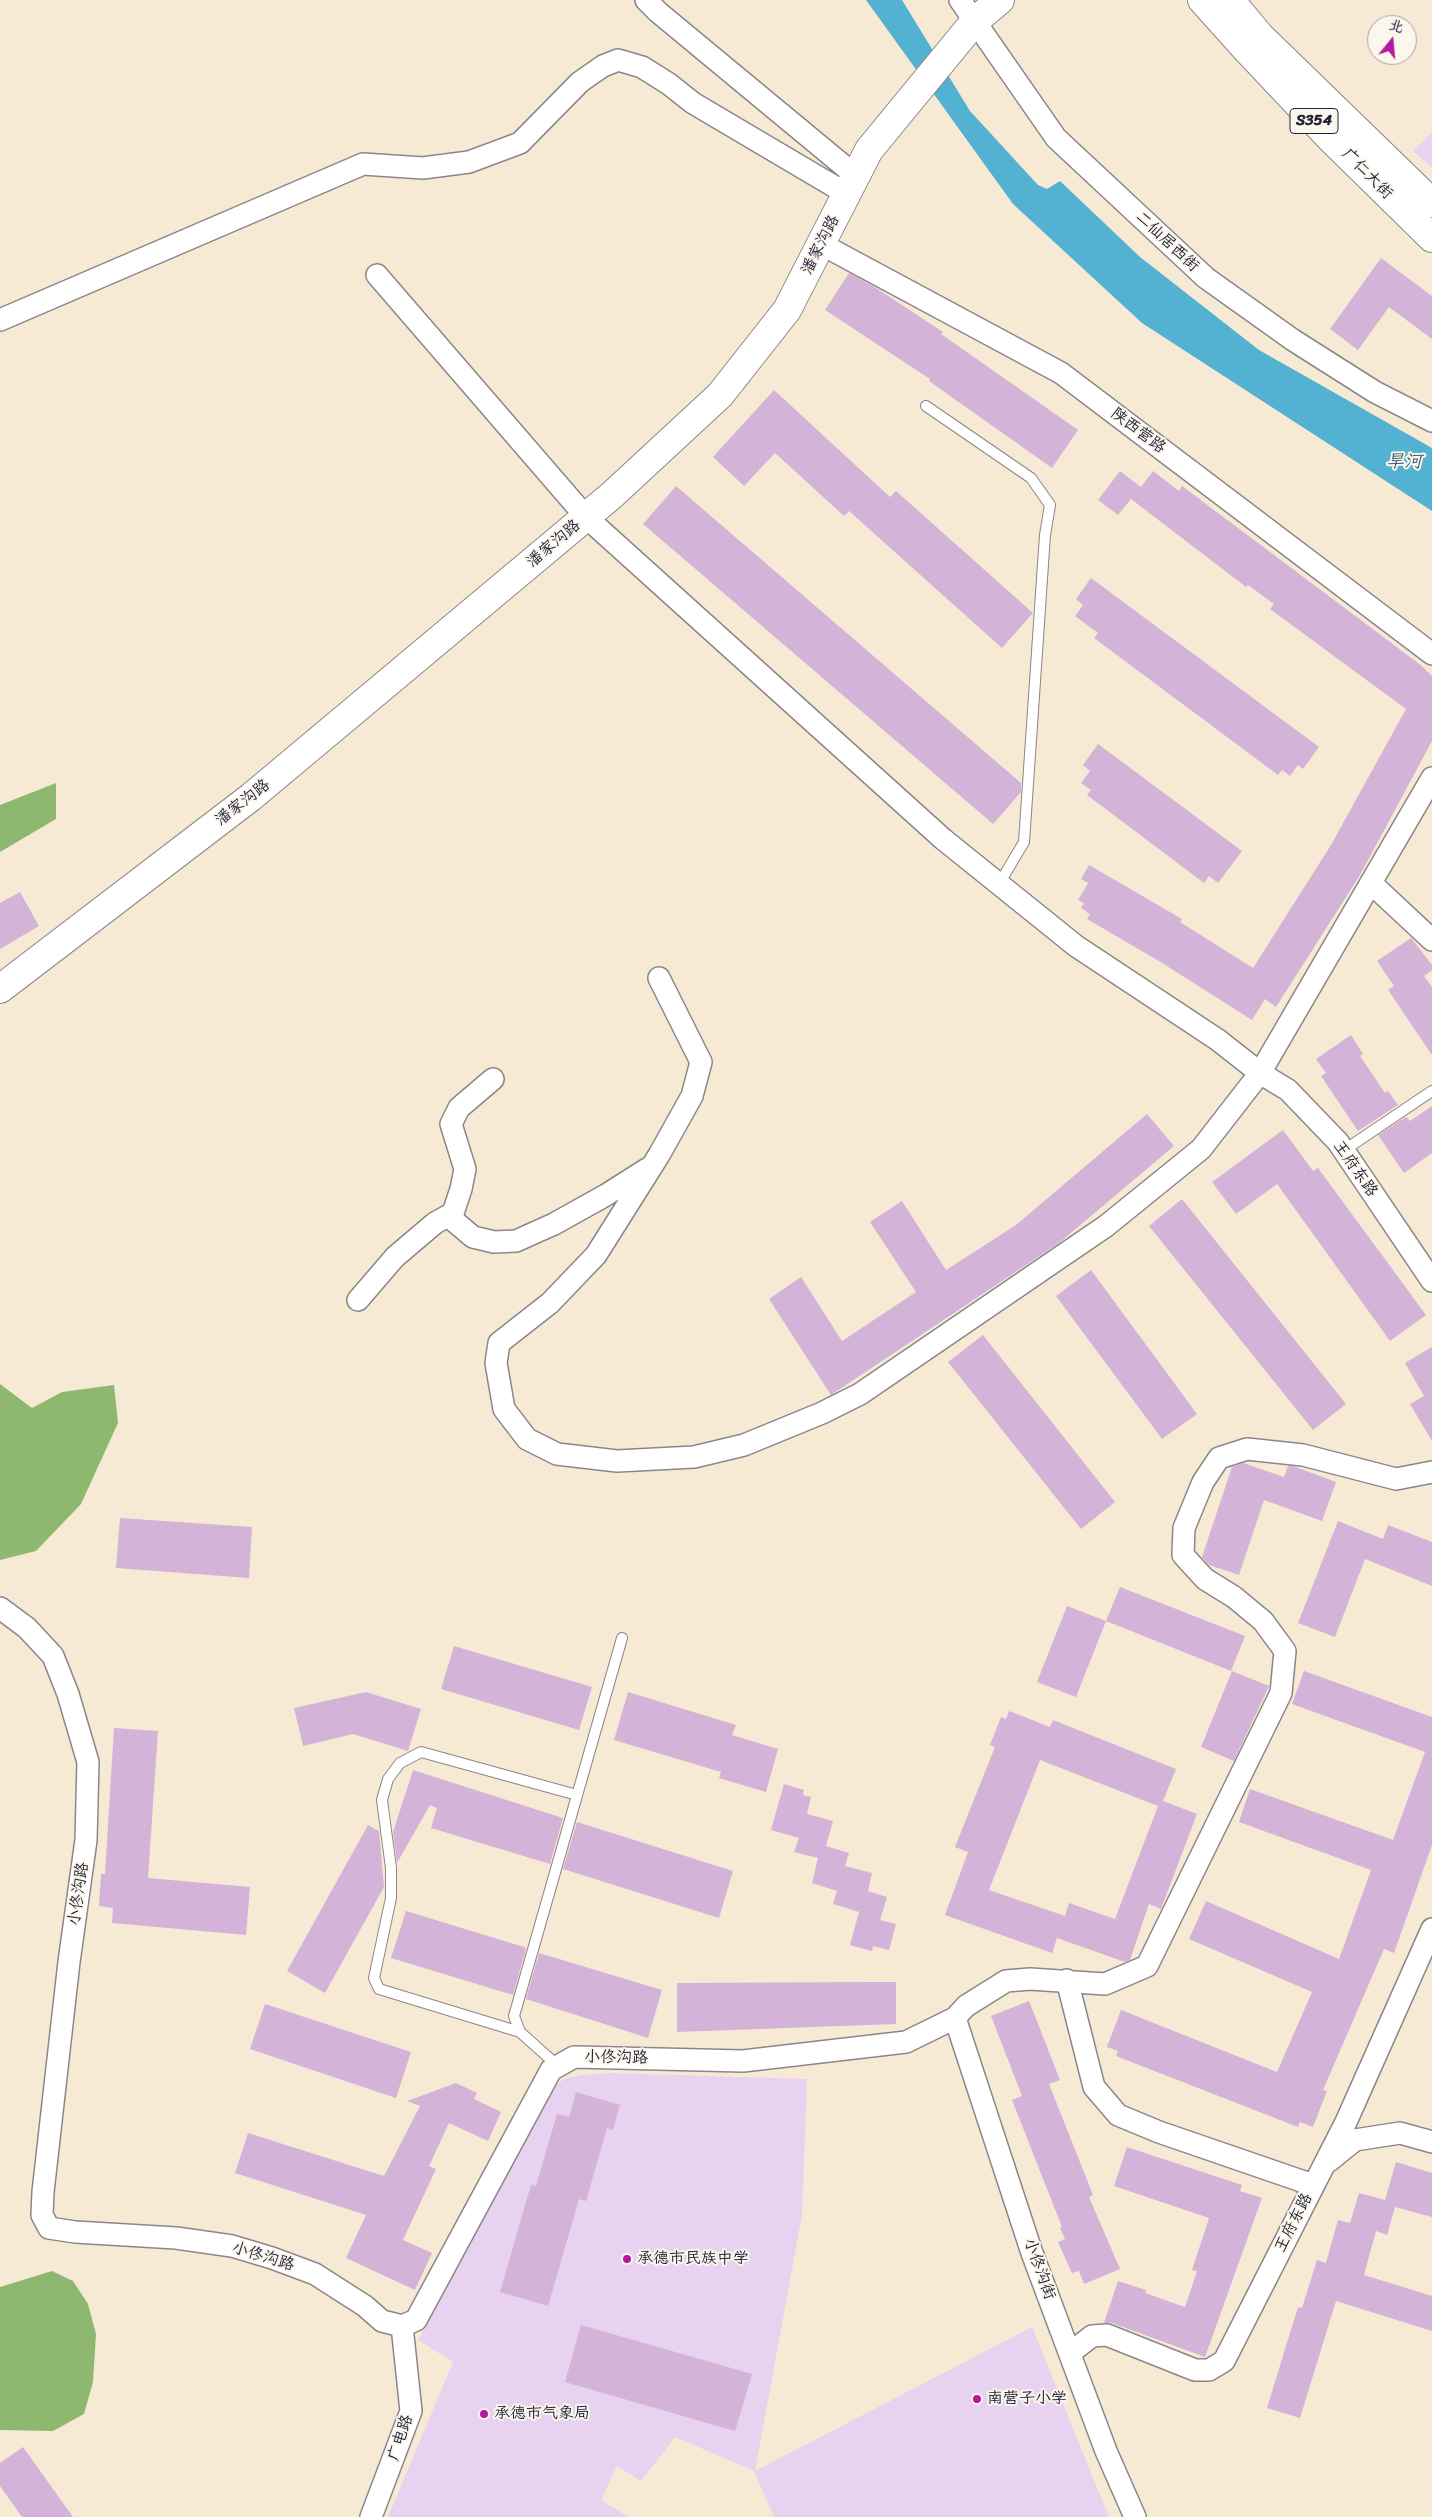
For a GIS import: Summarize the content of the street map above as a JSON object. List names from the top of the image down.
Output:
{
  "streets": {
    "street": [
      "S354",
      "广仁大街",
      "二仙居西街",
      "潘家沟路",
      "陕西营路",
      "王府东路",
      "小佟沟路",
      "小佟沟街",
      "广电路"
    ]
  },
  "crossings": [
    ["二仙居西街", "潘家沟路"],
    ["潘家沟路", "陕西营路"],
    ["潘家沟路", "王府东路"],
    ["王府东路", "小佟沟街"],
    ["小佟沟路", "小佟沟街"],
    ["小佟沟路", "广电路"]
  ],
  "water": ["旱河"],
  "places": ["承德市民族中学", "南营子小学", "承德市气象局"],
  "north": "top"
}
